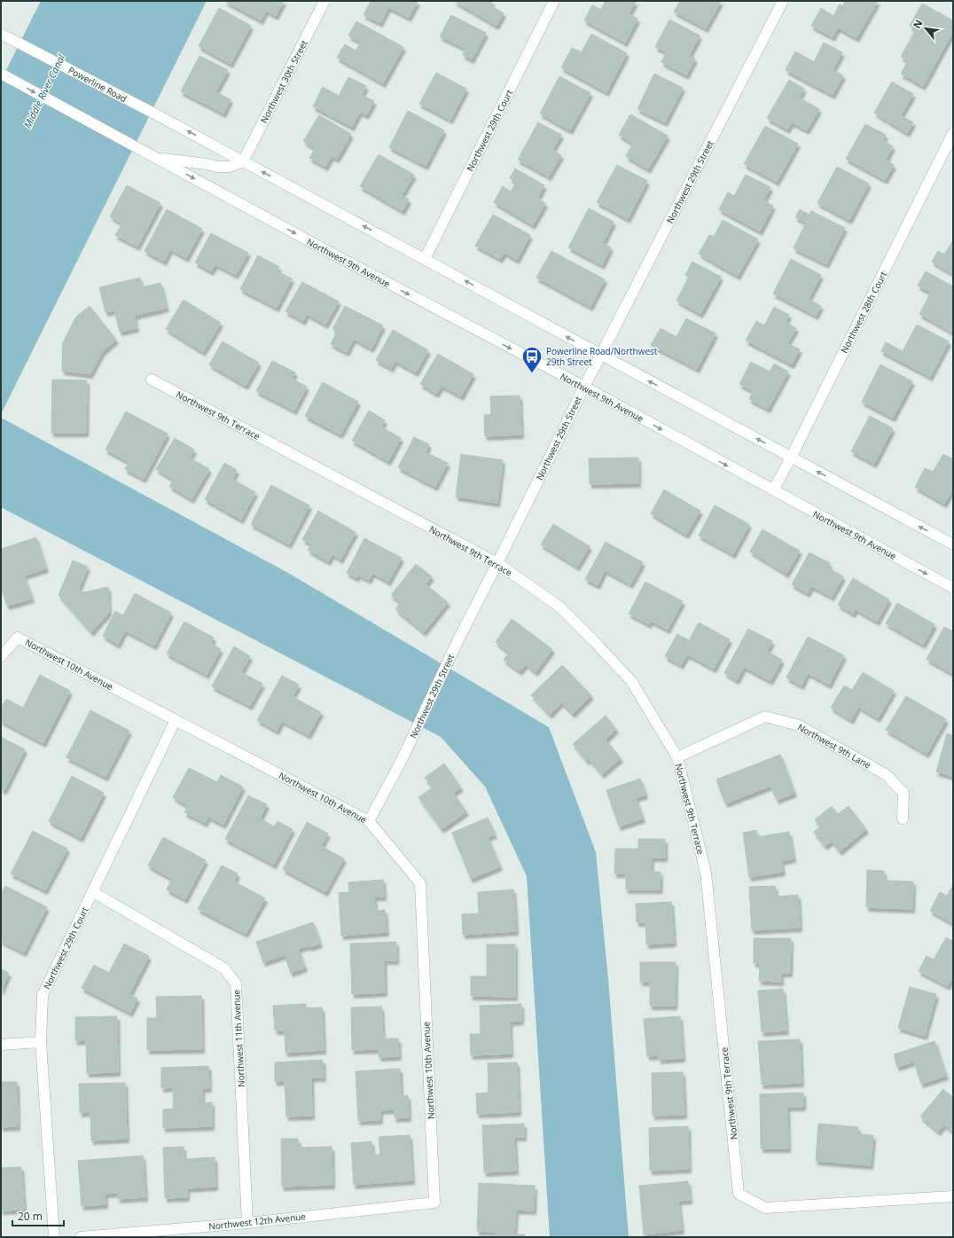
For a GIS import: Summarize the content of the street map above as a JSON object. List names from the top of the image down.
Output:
{
  "streets": {
    "street": [
      "Northwest 30th Street",
      "Powerline Road",
      "Northwest 29th Court",
      "Northwest 29th Street",
      "Northwest 9th Avenue",
      "Northwest 28th Court",
      "Northwest 9th Terrace",
      "Northwest 10th Avenue",
      "Northwest 9th Lane",
      "Northwest 11th Avenue",
      "Northwest 12th Avenue"
    ]
  },
  "crossings": [
    ["Northwest 30th Street", "Powerline Road"],
    ["Northwest 29th Court", "Northwest 10th Avenue"],
    ["Northwest 29th Court", "Northwest 11th Avenue"],
    ["Northwest 29th Street", "Northwest 9th Avenue"],
    ["Northwest 29th Street", "Northwest 9th Terrace"],
    ["Northwest 29th Street", "Northwest 10th Avenue"],
    ["Northwest 9th Avenue", "Northwest 28th Court"],
    ["Northwest 9th Terrace", "Northwest 9th Lane"],
    ["Northwest 10th Avenue", "Northwest 12th Avenue"],
    ["Northwest 11th Avenue", "Northwest 12th Avenue"]
  ],
  "one_way": ["Powerline Road"],
  "water": ["Middle River Canal"],
  "places": {
    "bus stop": ["Powerline Road/Northwest 29th Street"]
  },
  "scale_bar": "20 m",
  "north": "top left"
}
